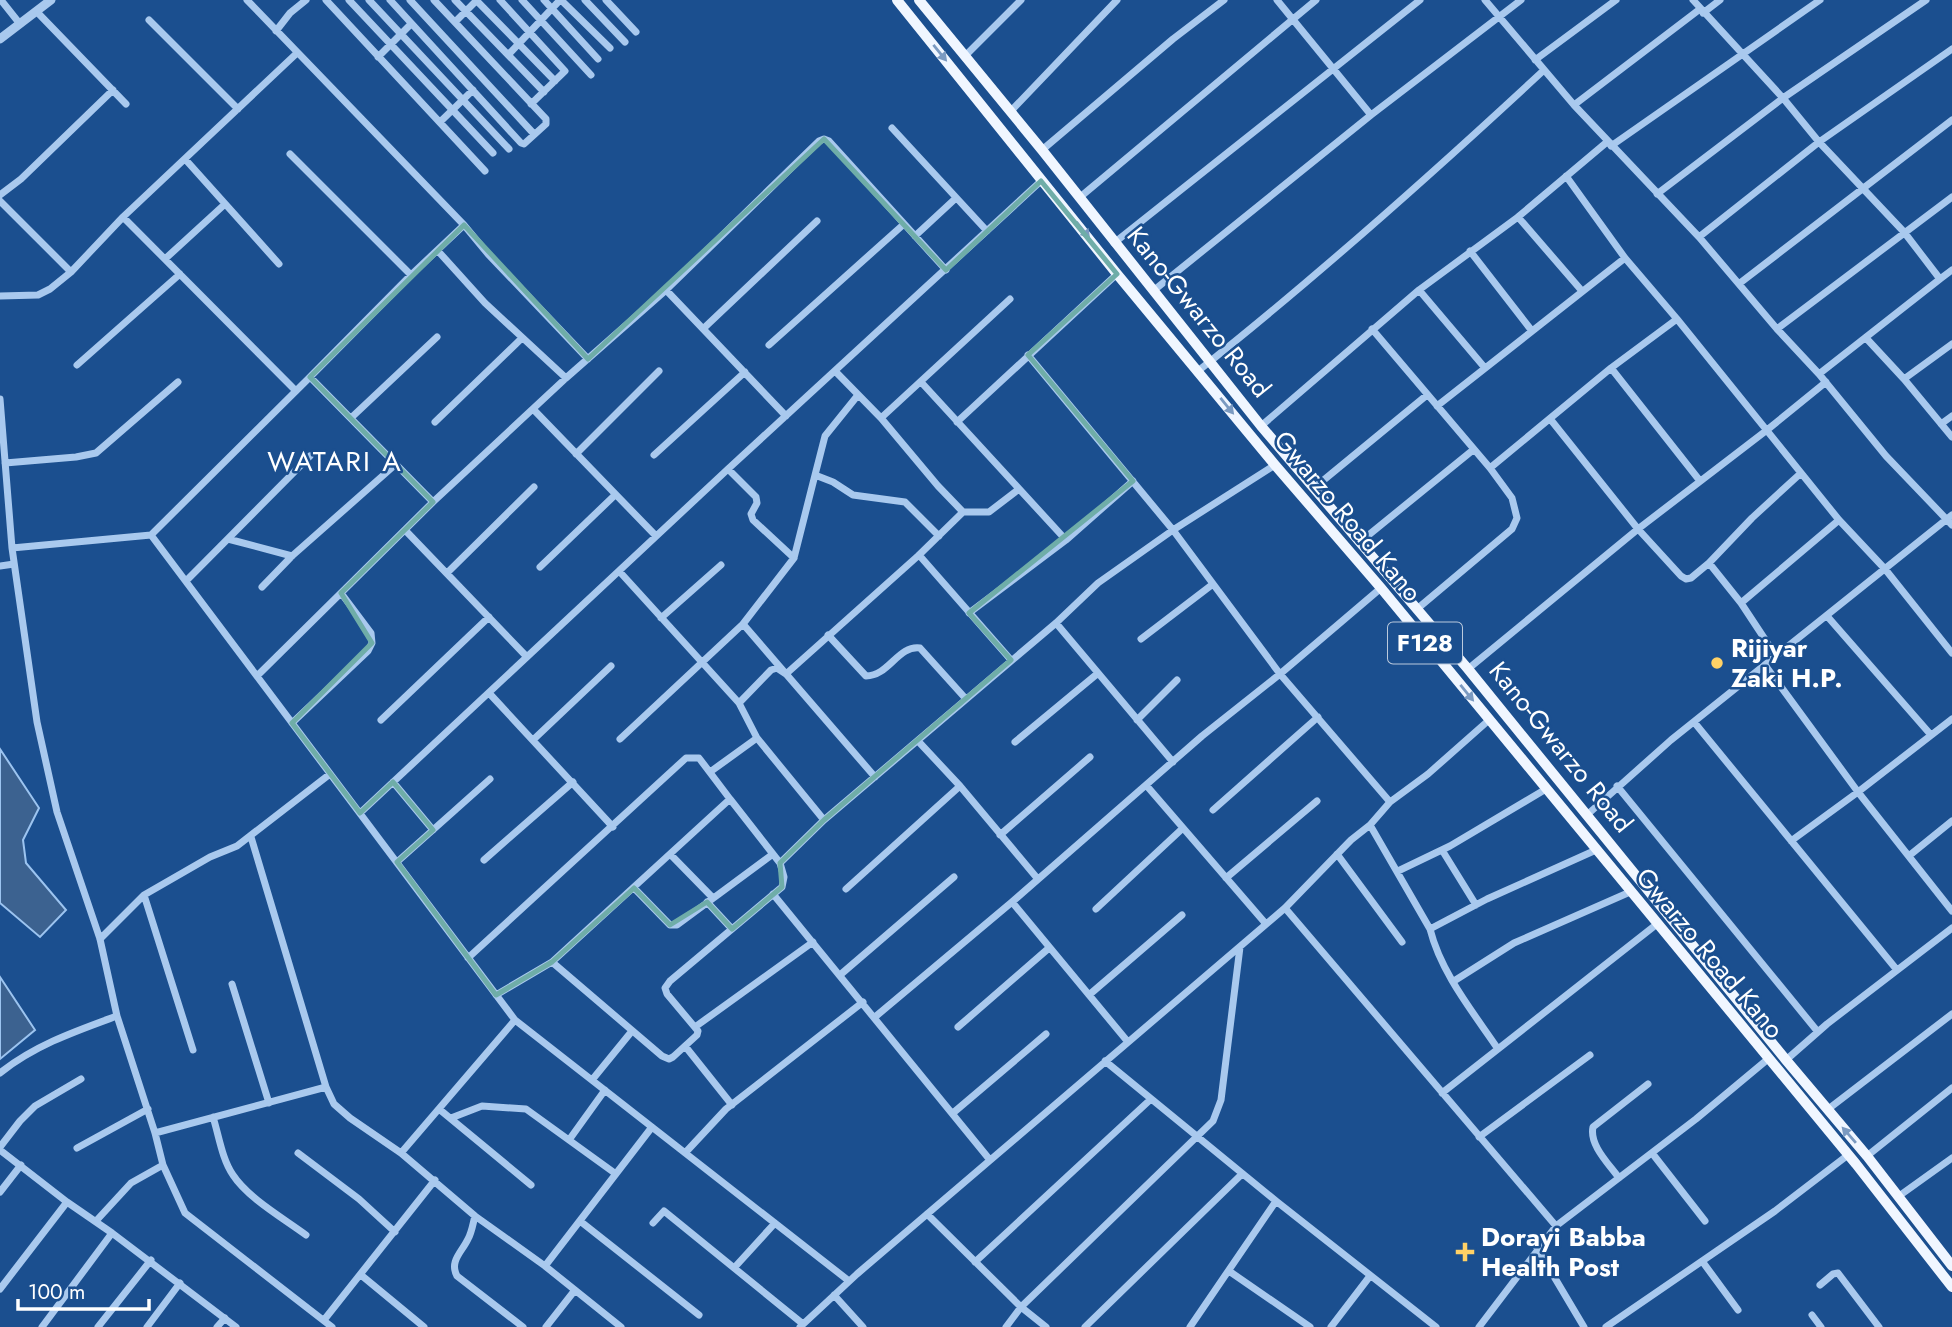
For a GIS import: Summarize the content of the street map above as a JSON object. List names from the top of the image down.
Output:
{
  "streets": {
    "main road": ["Kano-Gwarzo Road", "Gwarzo Road Kano", "F128"]
  },
  "one_way": ["Gwarzo Road Kano"],
  "districts": ["WATARI A"],
  "places": {
    "other": ["Rijiyar Zaki H.P."],
    "health": ["Dorayi Babba Health Post"]
  },
  "scale_bar": "100 m"
}
